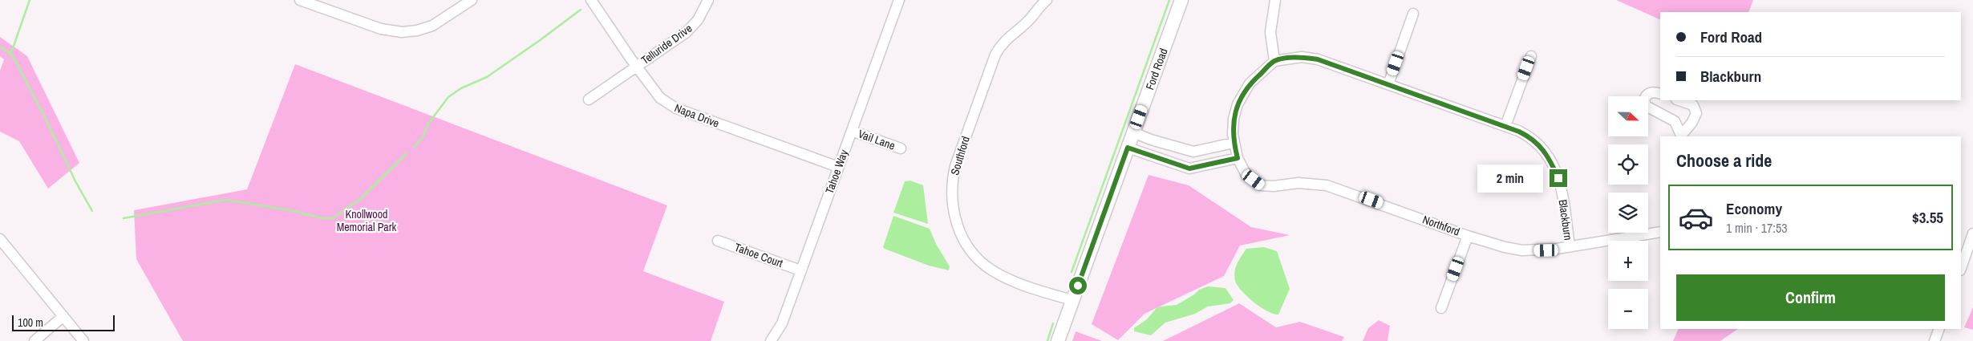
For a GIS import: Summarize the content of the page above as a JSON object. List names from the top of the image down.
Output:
{
  "streets": {
    "main road": ["Ford Road"],
    "street": [
      "Telluride Drive",
      "Napa Drive",
      "Vail Lane",
      "Southford",
      "Tahoe Way",
      "Blackburn",
      "Northford",
      "Tahoe Court"
    ]
  },
  "crossings": [
    ["Telluride Drive", "Napa Drive"],
    ["Ford Road", "Southford"],
    ["Napa Drive", "Tahoe Way"],
    ["Vail Lane", "Tahoe Way"],
    ["Tahoe Way", "Tahoe Court"],
    ["Blackburn", "Northford"]
  ],
  "parks": ["Knollwood Memorial Park"],
  "scale_bar": "100 m",
  "north": "right",
  "page": {
    "banner": ["Ford Road", "Blackburn"],
    "map_buttons": ["+", "−"],
    "heading": "Choose a ride",
    "bubble": "2 min",
    "list": [
      {
        "name": "Economy",
        "note": "1 min · 17:53",
        "value": "$3.55"
      }
    ],
    "buttons": "Confirm",
    "scale": "100 m"
  }
}
